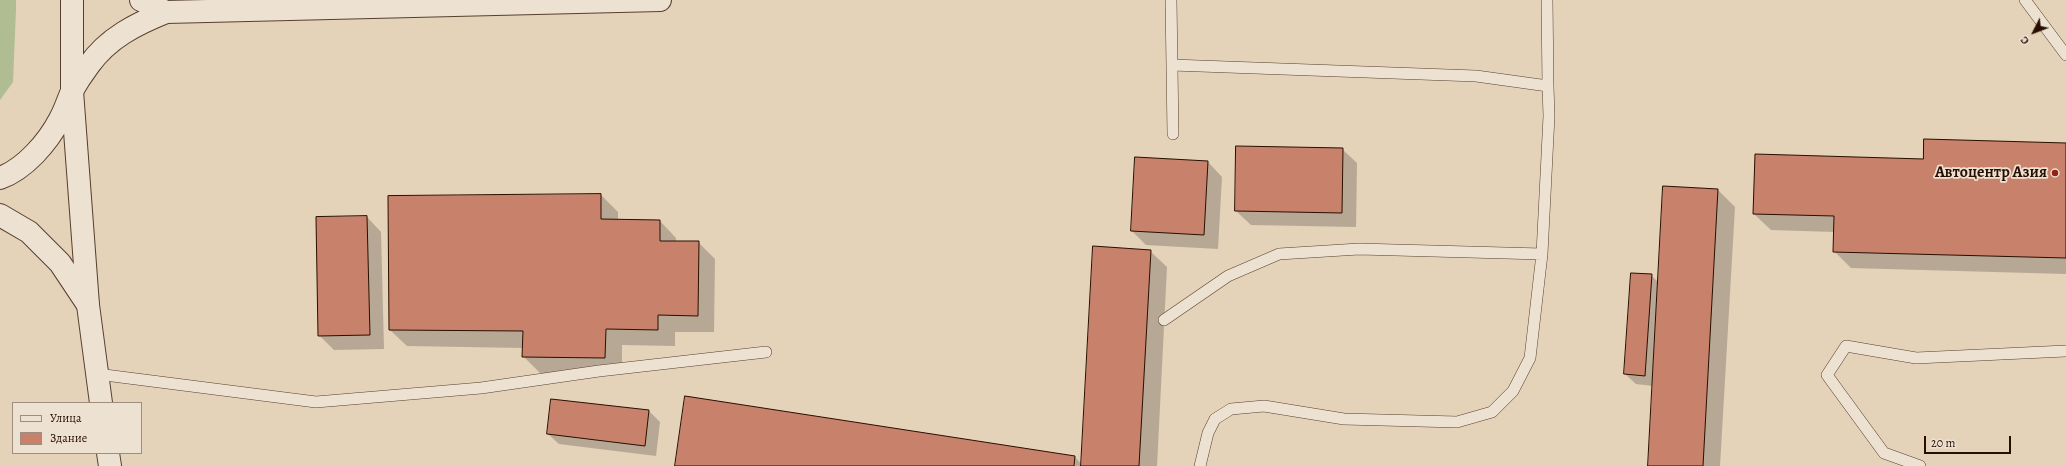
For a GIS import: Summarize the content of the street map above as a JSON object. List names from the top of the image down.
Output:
{
  "places": ["Автоцентр Азия"],
  "legend": ["Улица", "Здание"],
  "scale_bar": "20 m",
  "north": "bottom left"
}
